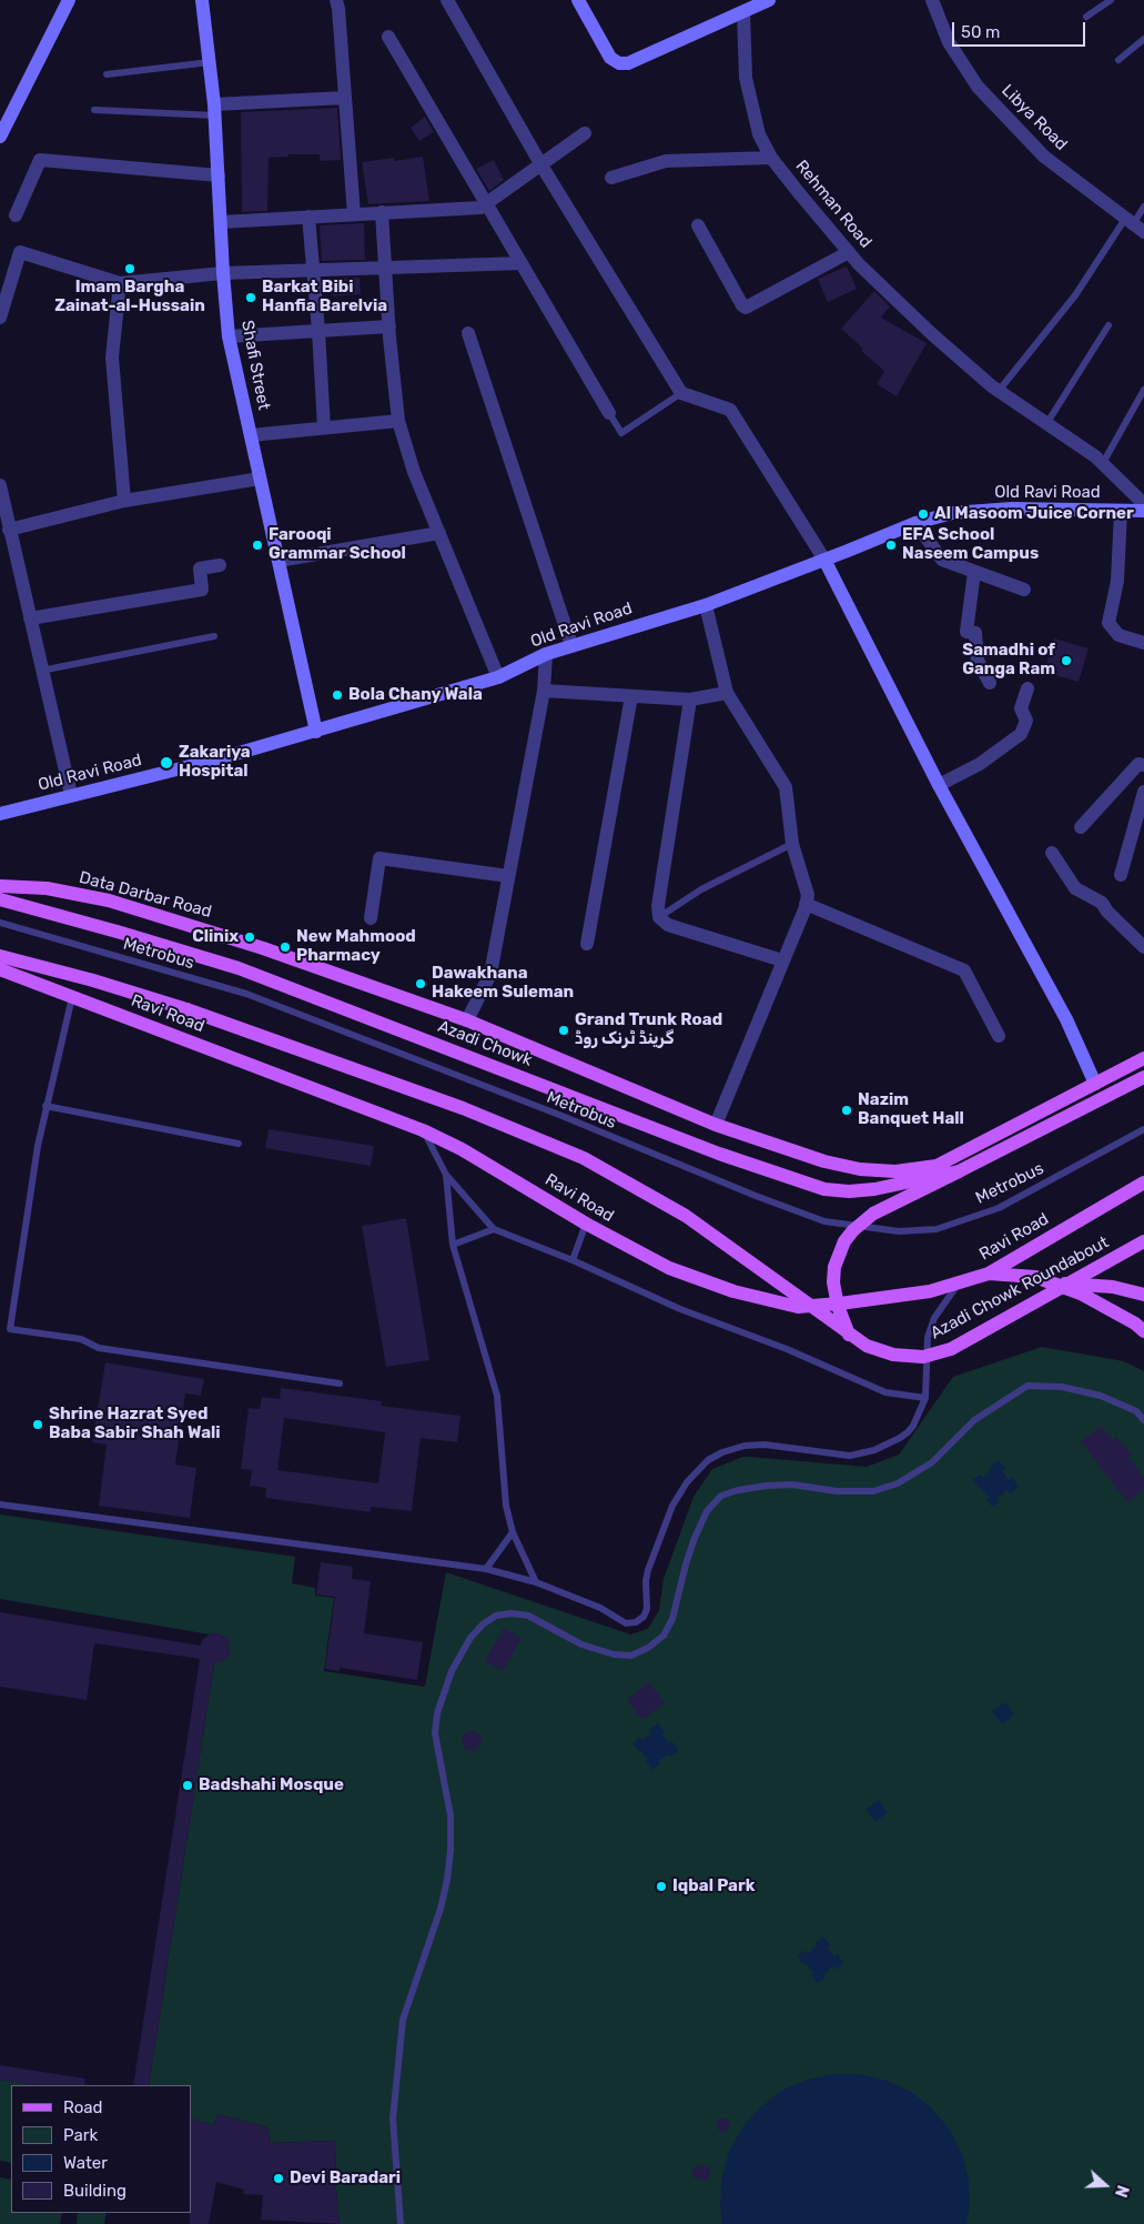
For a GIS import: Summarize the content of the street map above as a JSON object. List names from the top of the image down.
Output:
{
  "streets": {
    "main road": [
      "Data Darbar Road",
      "Ravi Road",
      "Azadi Chowk",
      "Azadi Chowk Roundabout"
    ],
    "street": [
      "Libya Road",
      "Rehman Road",
      "Shafi Street",
      "Old Ravi Road"
    ],
    "lane": ["Metrobus"]
  },
  "crossings": [
    ["Shafi Street", "Old Ravi Road"]
  ],
  "places": [
    "Imam Bargha Zainat-al-Hussain",
    "Barkat Bibi Hanfia Barelvia",
    "Al Masoom Juice Corner",
    "Farooqi Grammar School",
    "EFA School Naseem Campus",
    "Samadhi of Ganga Ram",
    "Bola Chany Wala",
    "Zakariya Hospital",
    "Clinix",
    "New Mahmood Pharmacy",
    "Dawakhana Hakeem Suleman",
    "Grand Trunk Road گرینڈ ٹرنک روڈ",
    "Nazim Banquet Hall",
    "Shrine Hazrat Syed Baba Sabir Shah Wali",
    "Badshahi Mosque",
    "Iqbal Park",
    "Devi Baradari"
  ],
  "legend": [
    "Road",
    "Park",
    "Water",
    "Building"
  ],
  "scale_bar": "50 m",
  "north": "right"
}
